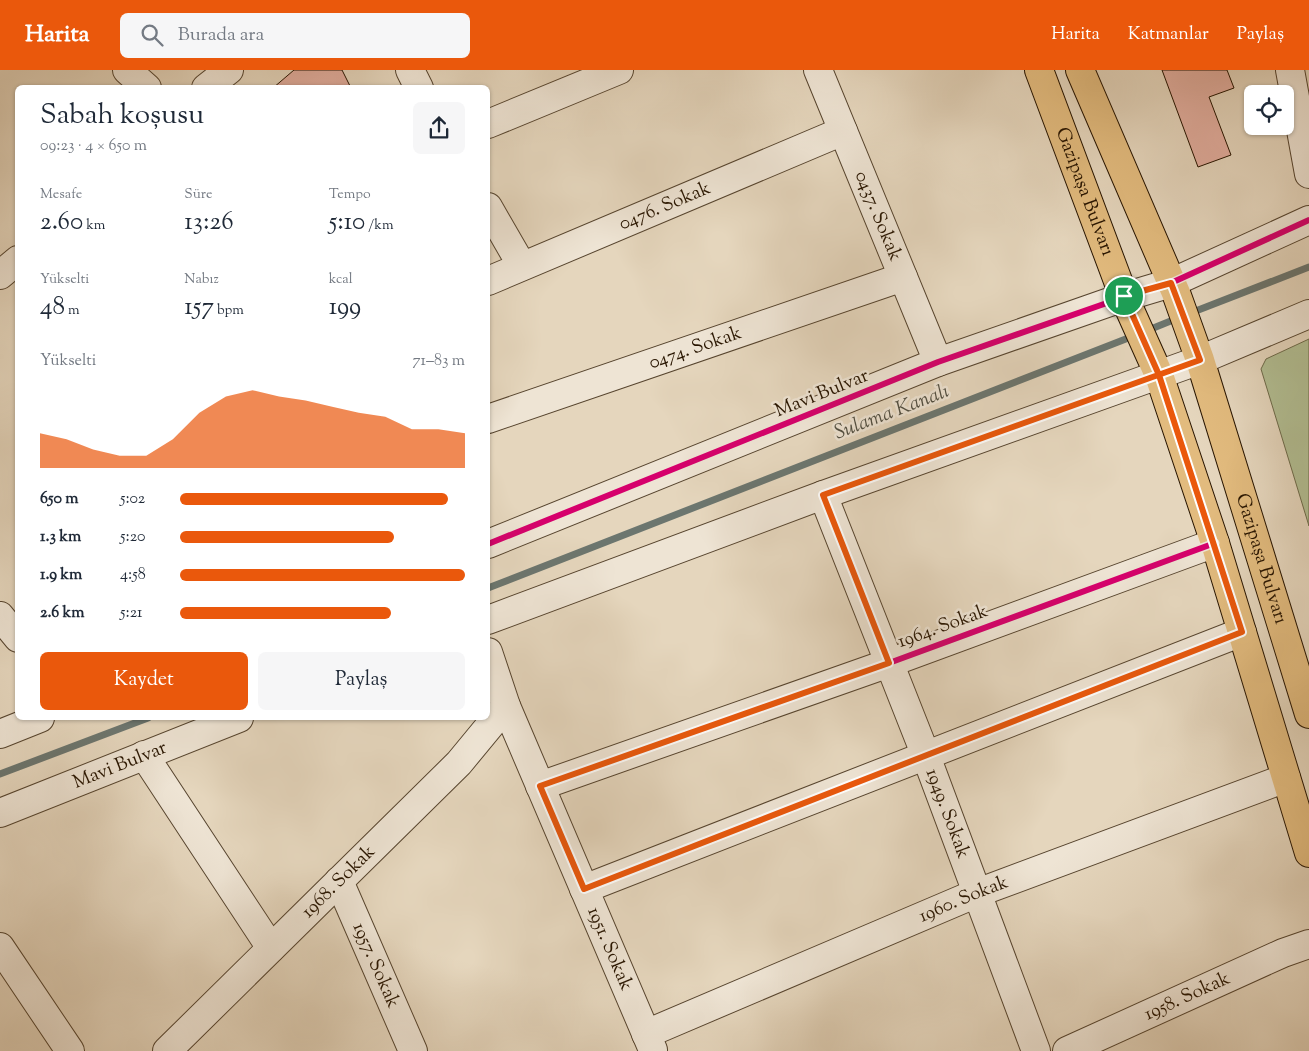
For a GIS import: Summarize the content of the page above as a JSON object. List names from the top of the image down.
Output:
{
  "streets": {
    "main road": ["Gazipaşa Bulvarı"],
    "street": [
      "0476. Sokak",
      "0437. Sokak",
      "0474. Sokak",
      "Mavi Bulvar",
      "1964. Sokak",
      "1949. Sokak",
      "1968. Sokak",
      "1960. Sokak",
      "1951. Sokak",
      "1957. Sokak",
      "1958. Sokak"
    ]
  },
  "crossings": [
    ["Gazipaşa Bulvarı", "Mavi Bulvar"],
    ["Gazipaşa Bulvarı", "1964. Sokak"],
    ["Gazipaşa Bulvarı", "1960. Sokak"],
    ["0476. Sokak", "0437. Sokak"],
    ["0437. Sokak", "0474. Sokak"],
    ["0437. Sokak", "Mavi Bulvar"],
    ["1964. Sokak", "1949. Sokak"],
    ["1964. Sokak", "1951. Sokak"],
    ["1949. Sokak", "1960. Sokak"],
    ["1968. Sokak", "1951. Sokak"],
    ["1968. Sokak", "1957. Sokak"],
    ["1960. Sokak", "1951. Sokak"]
  ],
  "water": ["Sulama Kanalı"],
  "page": {
    "header": "Harita",
    "search": "Burada ara",
    "nav": ["Harita", "Katmanlar", "Paylaş"],
    "heading": ["Sabah koşusu", "09:23 · 4 × 650 m"],
    "stats": [
      ["Mesafe", "2.60 km"],
      ["Süre", "13:26"],
      ["Tempo", "5:10 /km"],
      ["Yükselti", "48 m"],
      ["Nabız", "157 bpm"],
      ["kcal", "199"]
    ],
    "chart": ["Yükselti", "71–83 m"],
    "list": [
      {
        "name": "650 m",
        "note": "5:02"
      },
      {
        "name": "1.3 km",
        "note": "5:20"
      },
      {
        "name": "1.9 km",
        "note": "4:58"
      },
      {
        "name": "2.6 km",
        "note": "5:21"
      }
    ],
    "buttons": ["Kaydet", "Paylaş"]
  }
}
